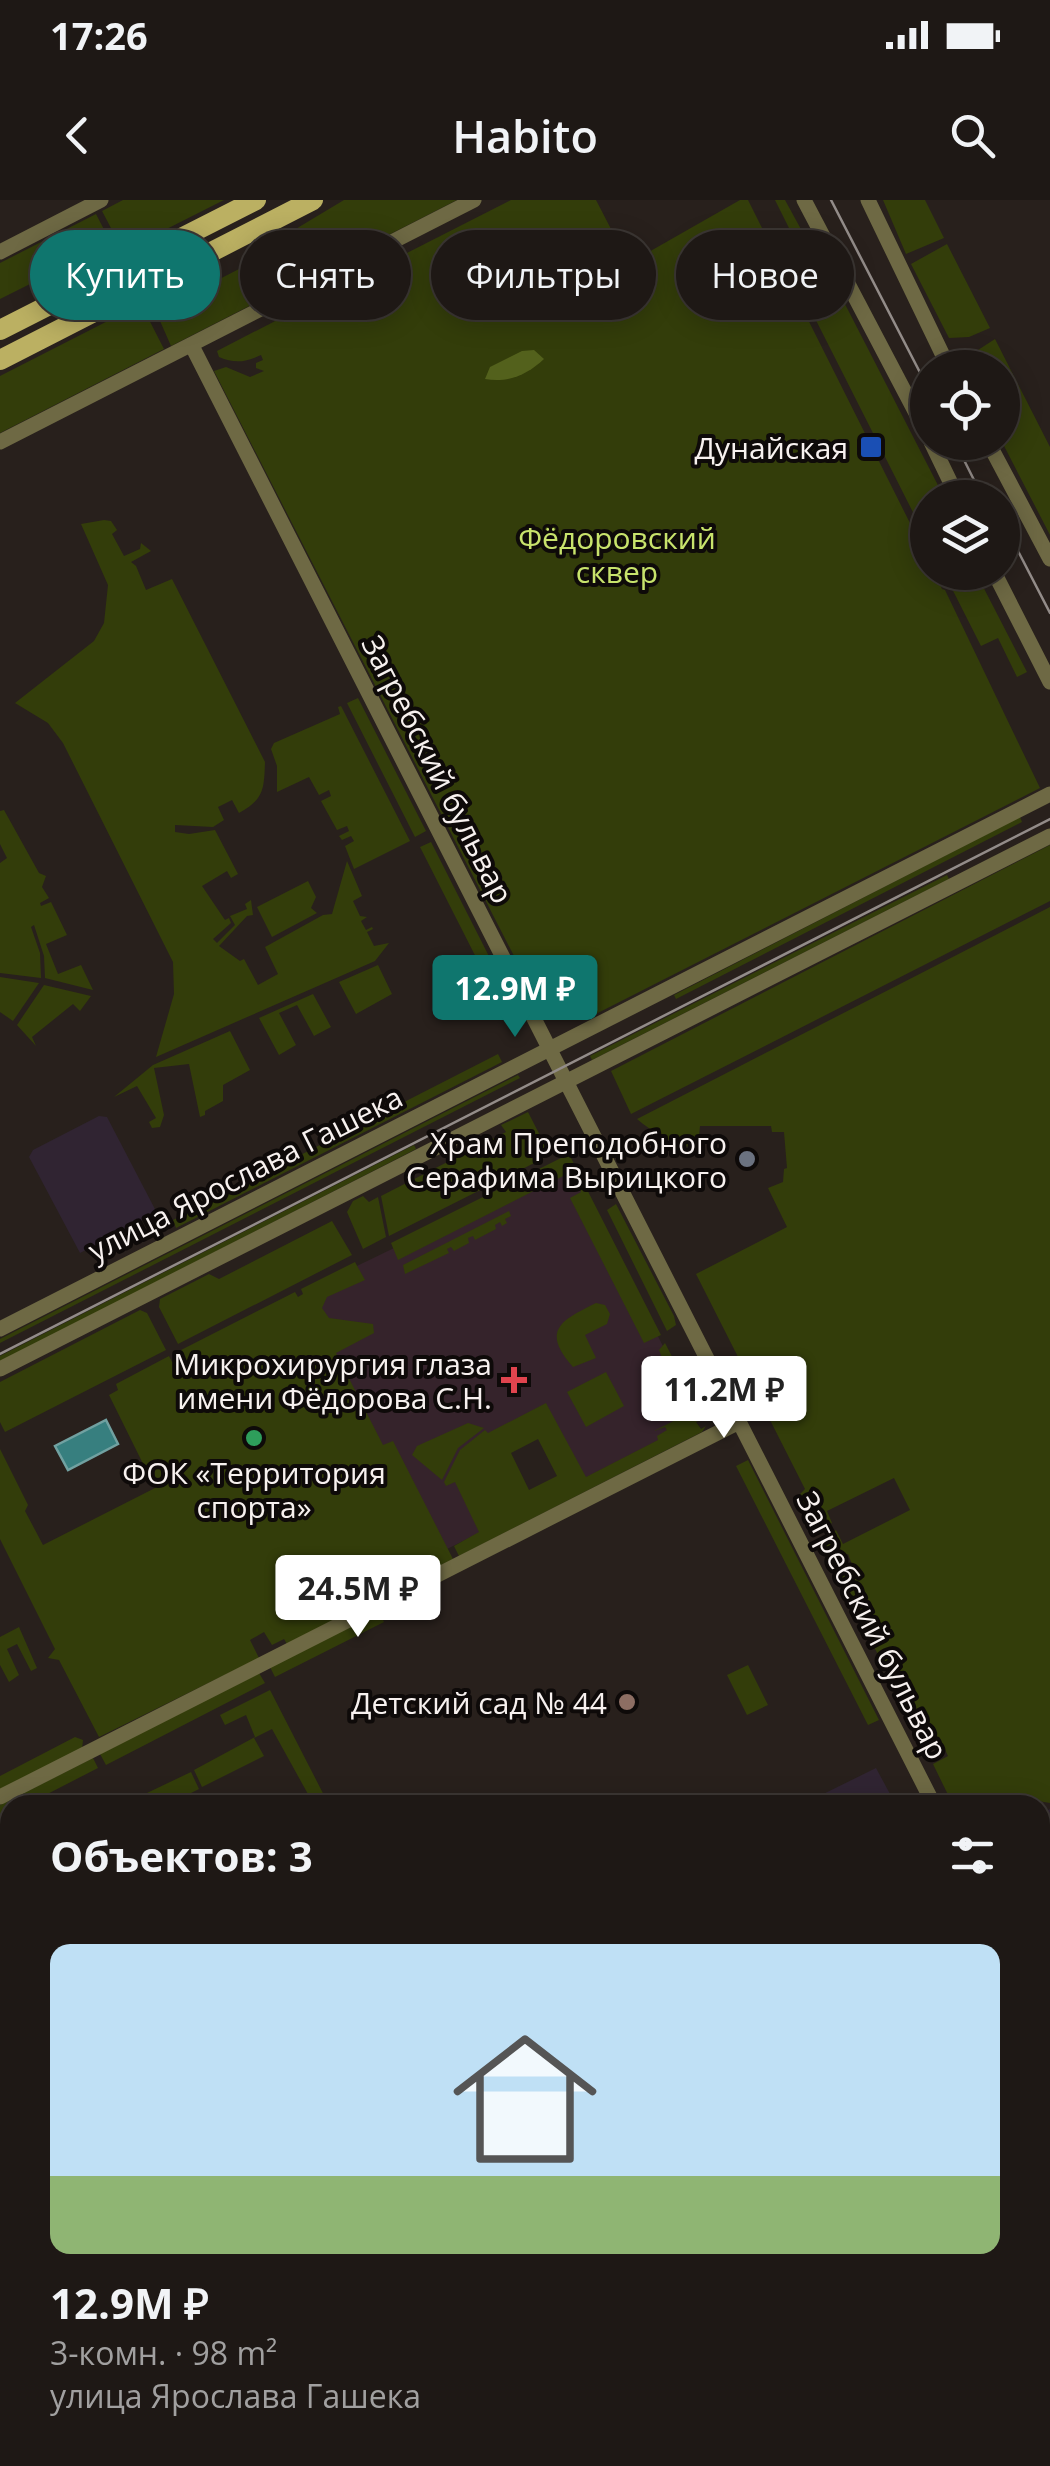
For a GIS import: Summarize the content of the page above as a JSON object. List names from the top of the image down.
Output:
{
  "streets": {
    "street": ["Загребский бульвар", "улица Ярослава Гашека"]
  },
  "crossings": [
    ["Загребский бульвар", "улица Ярослава Гашека"]
  ],
  "parks": ["Фёдоровский сквер"],
  "places": {
    "transit": ["Дунайская"],
    "other": ["Храм Преподобного Серафима Вырицкого", "ФОК «Территория спорта»", "Детский сад № 44"],
    "health": ["Микрохирургия глаза имени Фёдорова С.Н."]
  },
  "page": {
    "status": "17:26",
    "header": "Habito",
    "chip": [
      "Купить",
      "Снять",
      "Фильтры",
      "Новое"
    ],
    "price": ["12.9M ₽", "11.2M ₽", "24.5M ₽"],
    "heading": "Объектов: 3",
    "list": [
      {
        "name": "12.9M ₽",
        "note": "3-комн. · 98 m² · улица Ярослава Гашека"
      }
    ]
  }
}
